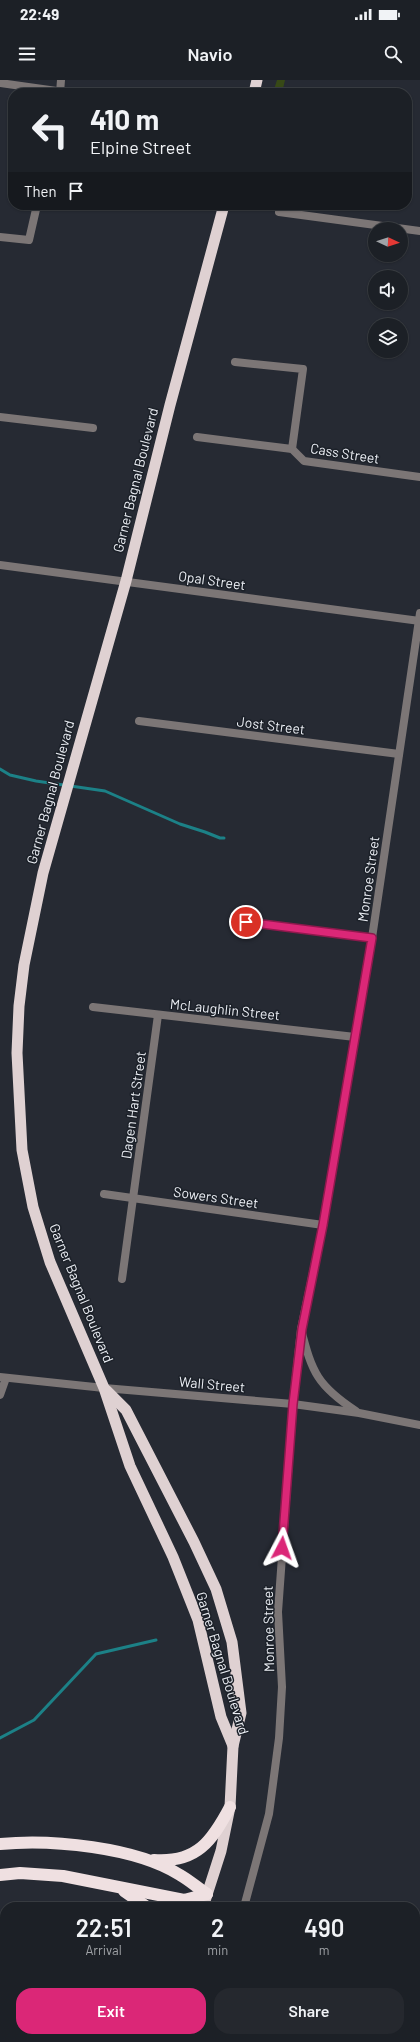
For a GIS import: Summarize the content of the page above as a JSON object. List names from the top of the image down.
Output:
{
  "streets": {
    "highway": ["Garner Bagnal Boulevard"],
    "street": [
      "Cass Street",
      "Opal Street",
      "Jost Street",
      "Monroe Street",
      "McLaughlin Street",
      "Dagen Hart Street",
      "Sowers Street",
      "Wall Street"
    ]
  },
  "crossings": [
    ["Garner Bagnal Boulevard", "Opal Street"],
    ["Garner Bagnal Boulevard", "Wall Street"],
    ["Opal Street", "Monroe Street"],
    ["Jost Street", "Monroe Street"],
    ["Monroe Street", "McLaughlin Street"],
    ["Monroe Street", "Sowers Street"],
    ["Monroe Street", "Wall Street"],
    ["McLaughlin Street", "Dagen Hart Street"],
    ["Dagen Hart Street", "Sowers Street"]
  ],
  "north": "right",
  "page": {
    "status": "22:49",
    "header": "Navio",
    "turn": ["410 m", "Elpine Street"],
    "then": "Then",
    "eta": [
      "22:51",
      "Arrival",
      "2",
      "min",
      "490",
      "m"
    ],
    "buttons": ["Exit", "Share"]
  }
}
